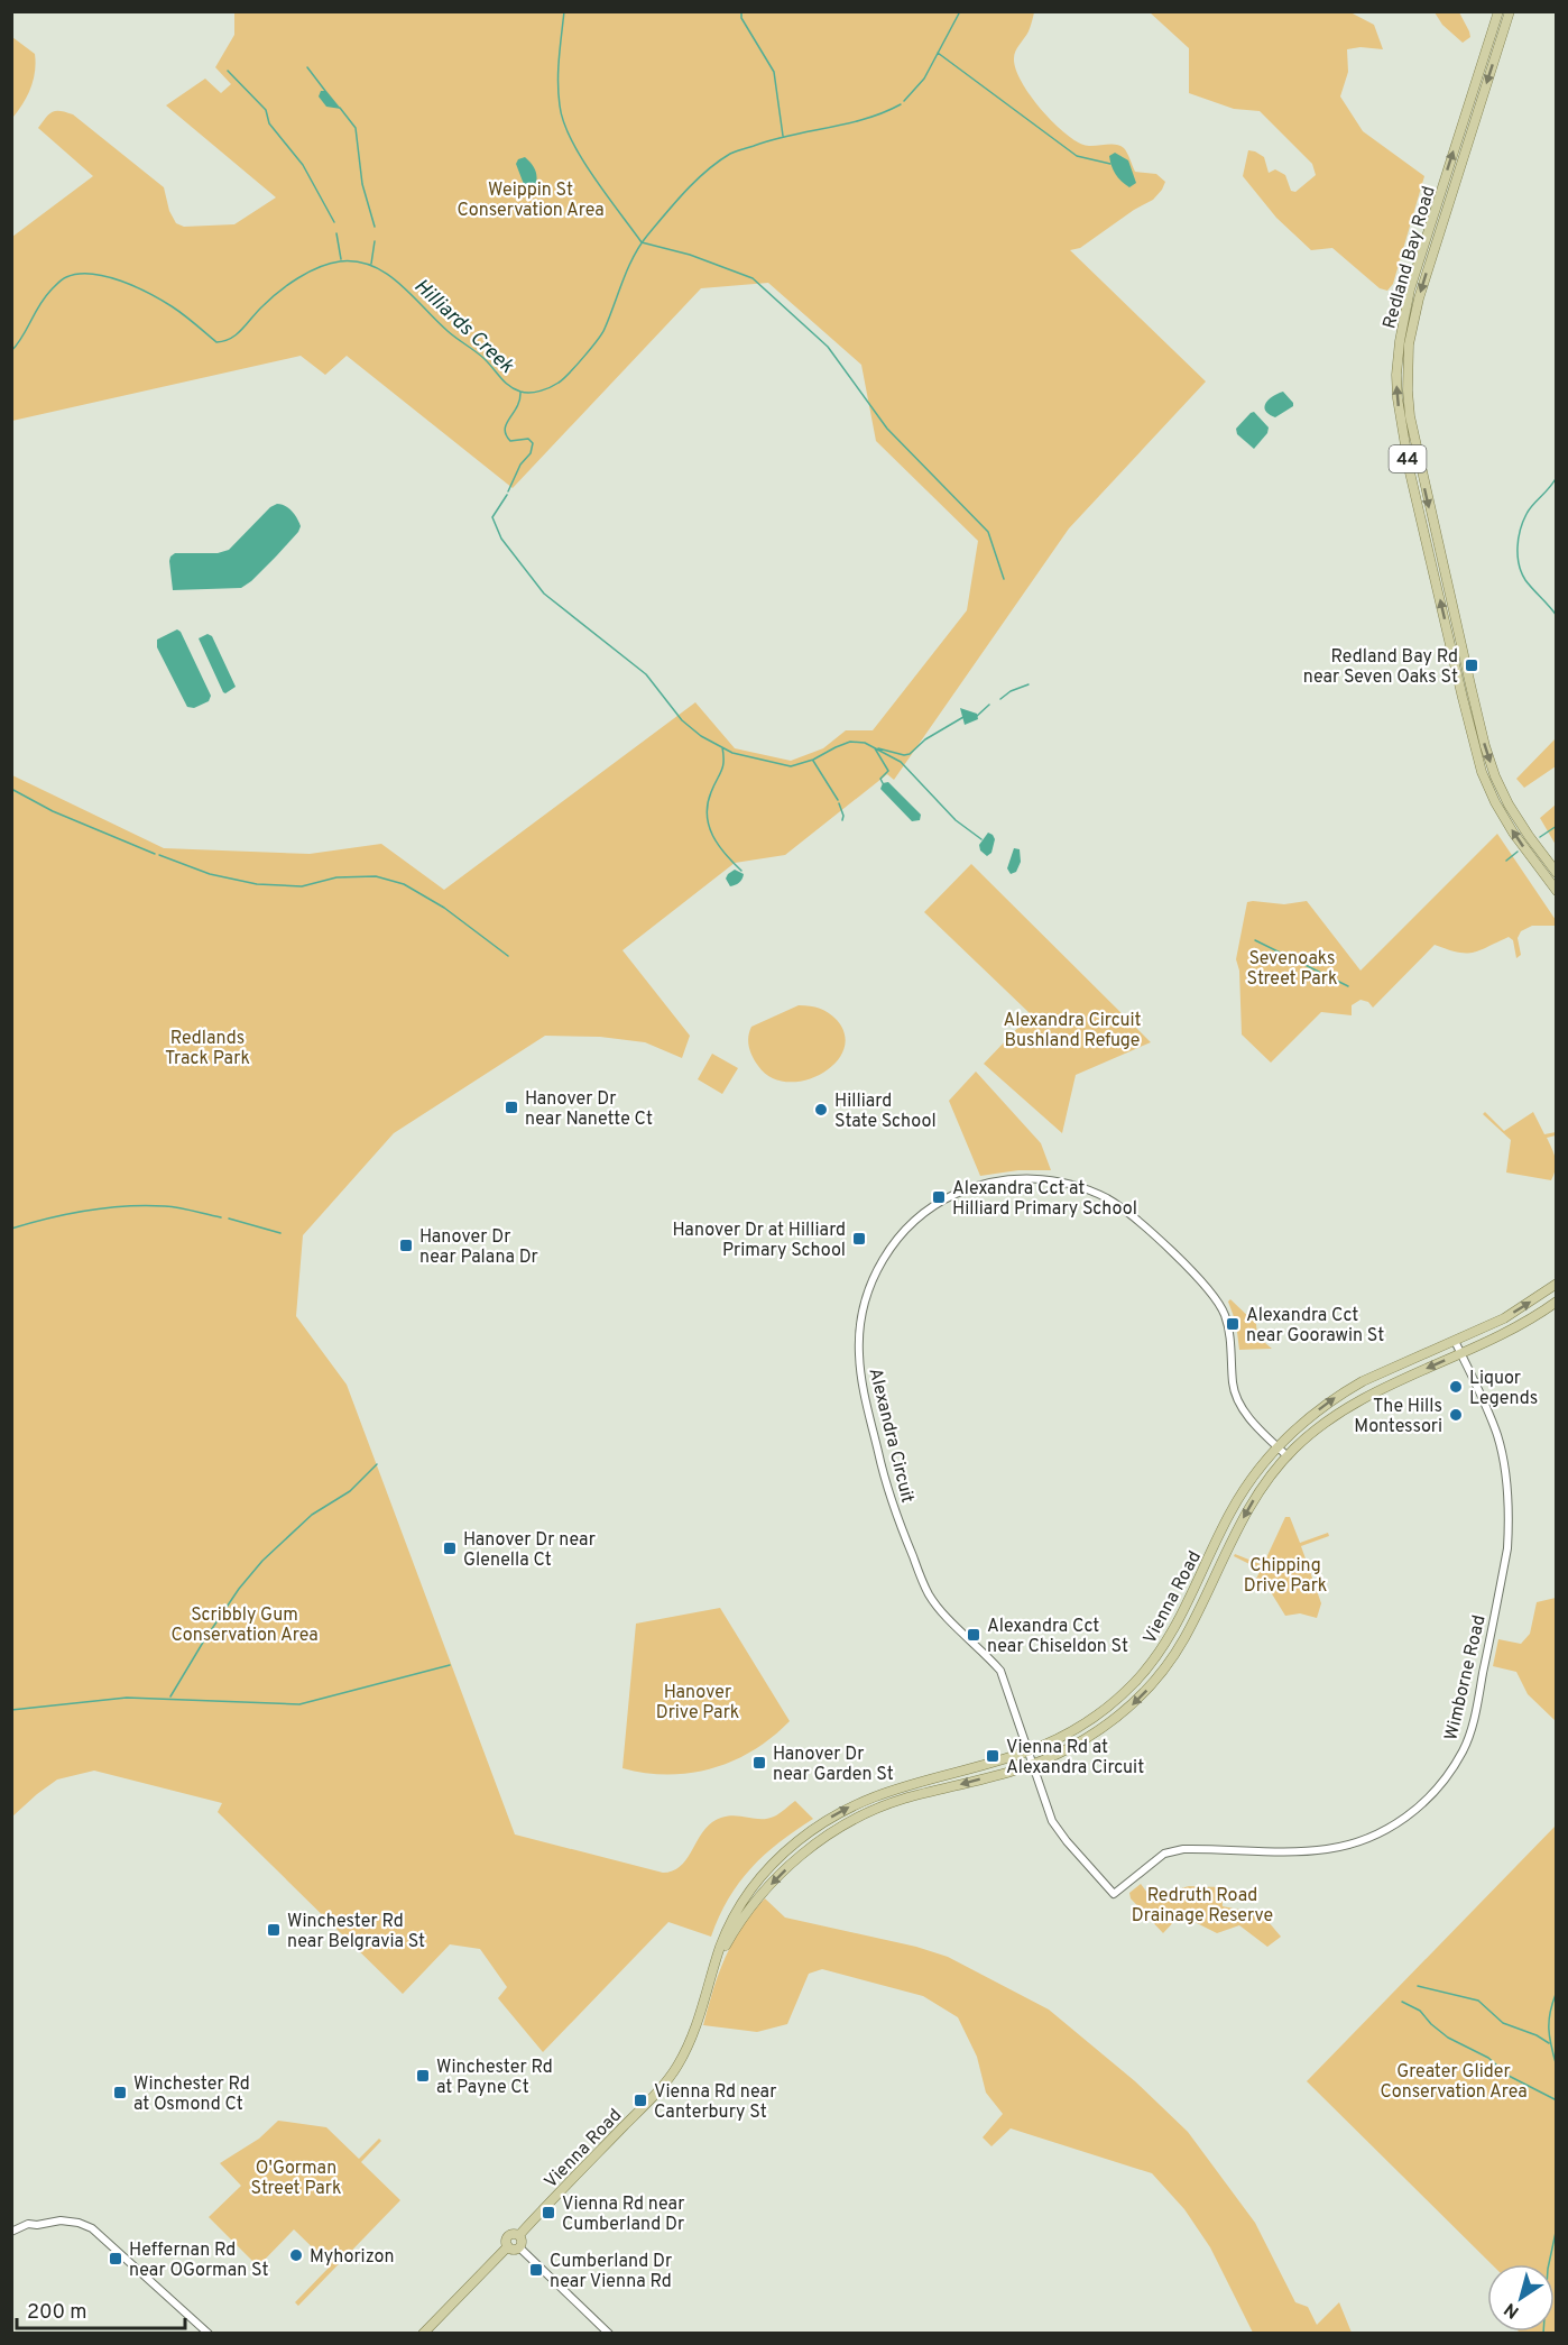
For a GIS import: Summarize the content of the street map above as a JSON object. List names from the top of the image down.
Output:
{
  "streets": {
    "main road": ["Redland Bay Road", "44", "Vienna Road"],
    "street": ["Alexandra Circuit", "Wimborne Road"]
  },
  "crossings": [
    ["Alexandra Circuit", "Vienna Road"],
    ["Alexandra Circuit", "Wimborne Road"],
    ["Vienna Road", "Wimborne Road"]
  ],
  "water": ["Hilliards Creek"],
  "parks": [
    "Weippin St Conservation Area",
    "Sevenoaks Street Park",
    "Alexandra Circuit Bushland Refuge",
    "Redlands Track Park",
    "Chipping Drive Park",
    "Scribbly Gum Conservation Area",
    "Hanover Drive Park",
    "Redruth Road Drainage Reserve",
    "Greater Glider Conservation Area",
    "O'Gorman Street Park"
  ],
  "places": {
    "transit": [
      "Redland Bay Rd near Seven Oaks St",
      "Hanover Dr near Nanette Ct",
      "Alexandra Cct at Hilliard Primary School",
      "Hanover Dr at Hilliard Primary School",
      "Hanover Dr near Palana Dr",
      "Alexandra Cct near Goorawin St",
      "Hanover Dr near Glenella Ct",
      "Alexandra Cct near Chiseldon St",
      "Vienna Rd at Alexandra Circuit",
      "Hanover Dr near Garden St",
      "Winchester Rd near Belgravia St",
      "Winchester Rd at Payne Ct",
      "Winchester Rd at Osmond Ct",
      "Vienna Rd near Canterbury St",
      "Vienna Rd near Cumberland Dr",
      "Heffernan Rd near OGorman St",
      "Cumberland Dr near Vienna Rd"
    ],
    "other": [
      "Hilliard State School",
      "Liquor Legends",
      "The Hills Montessori",
      "Myhorizon"
    ]
  },
  "scale_bar": "200 m",
  "north": "bottom left"
}
